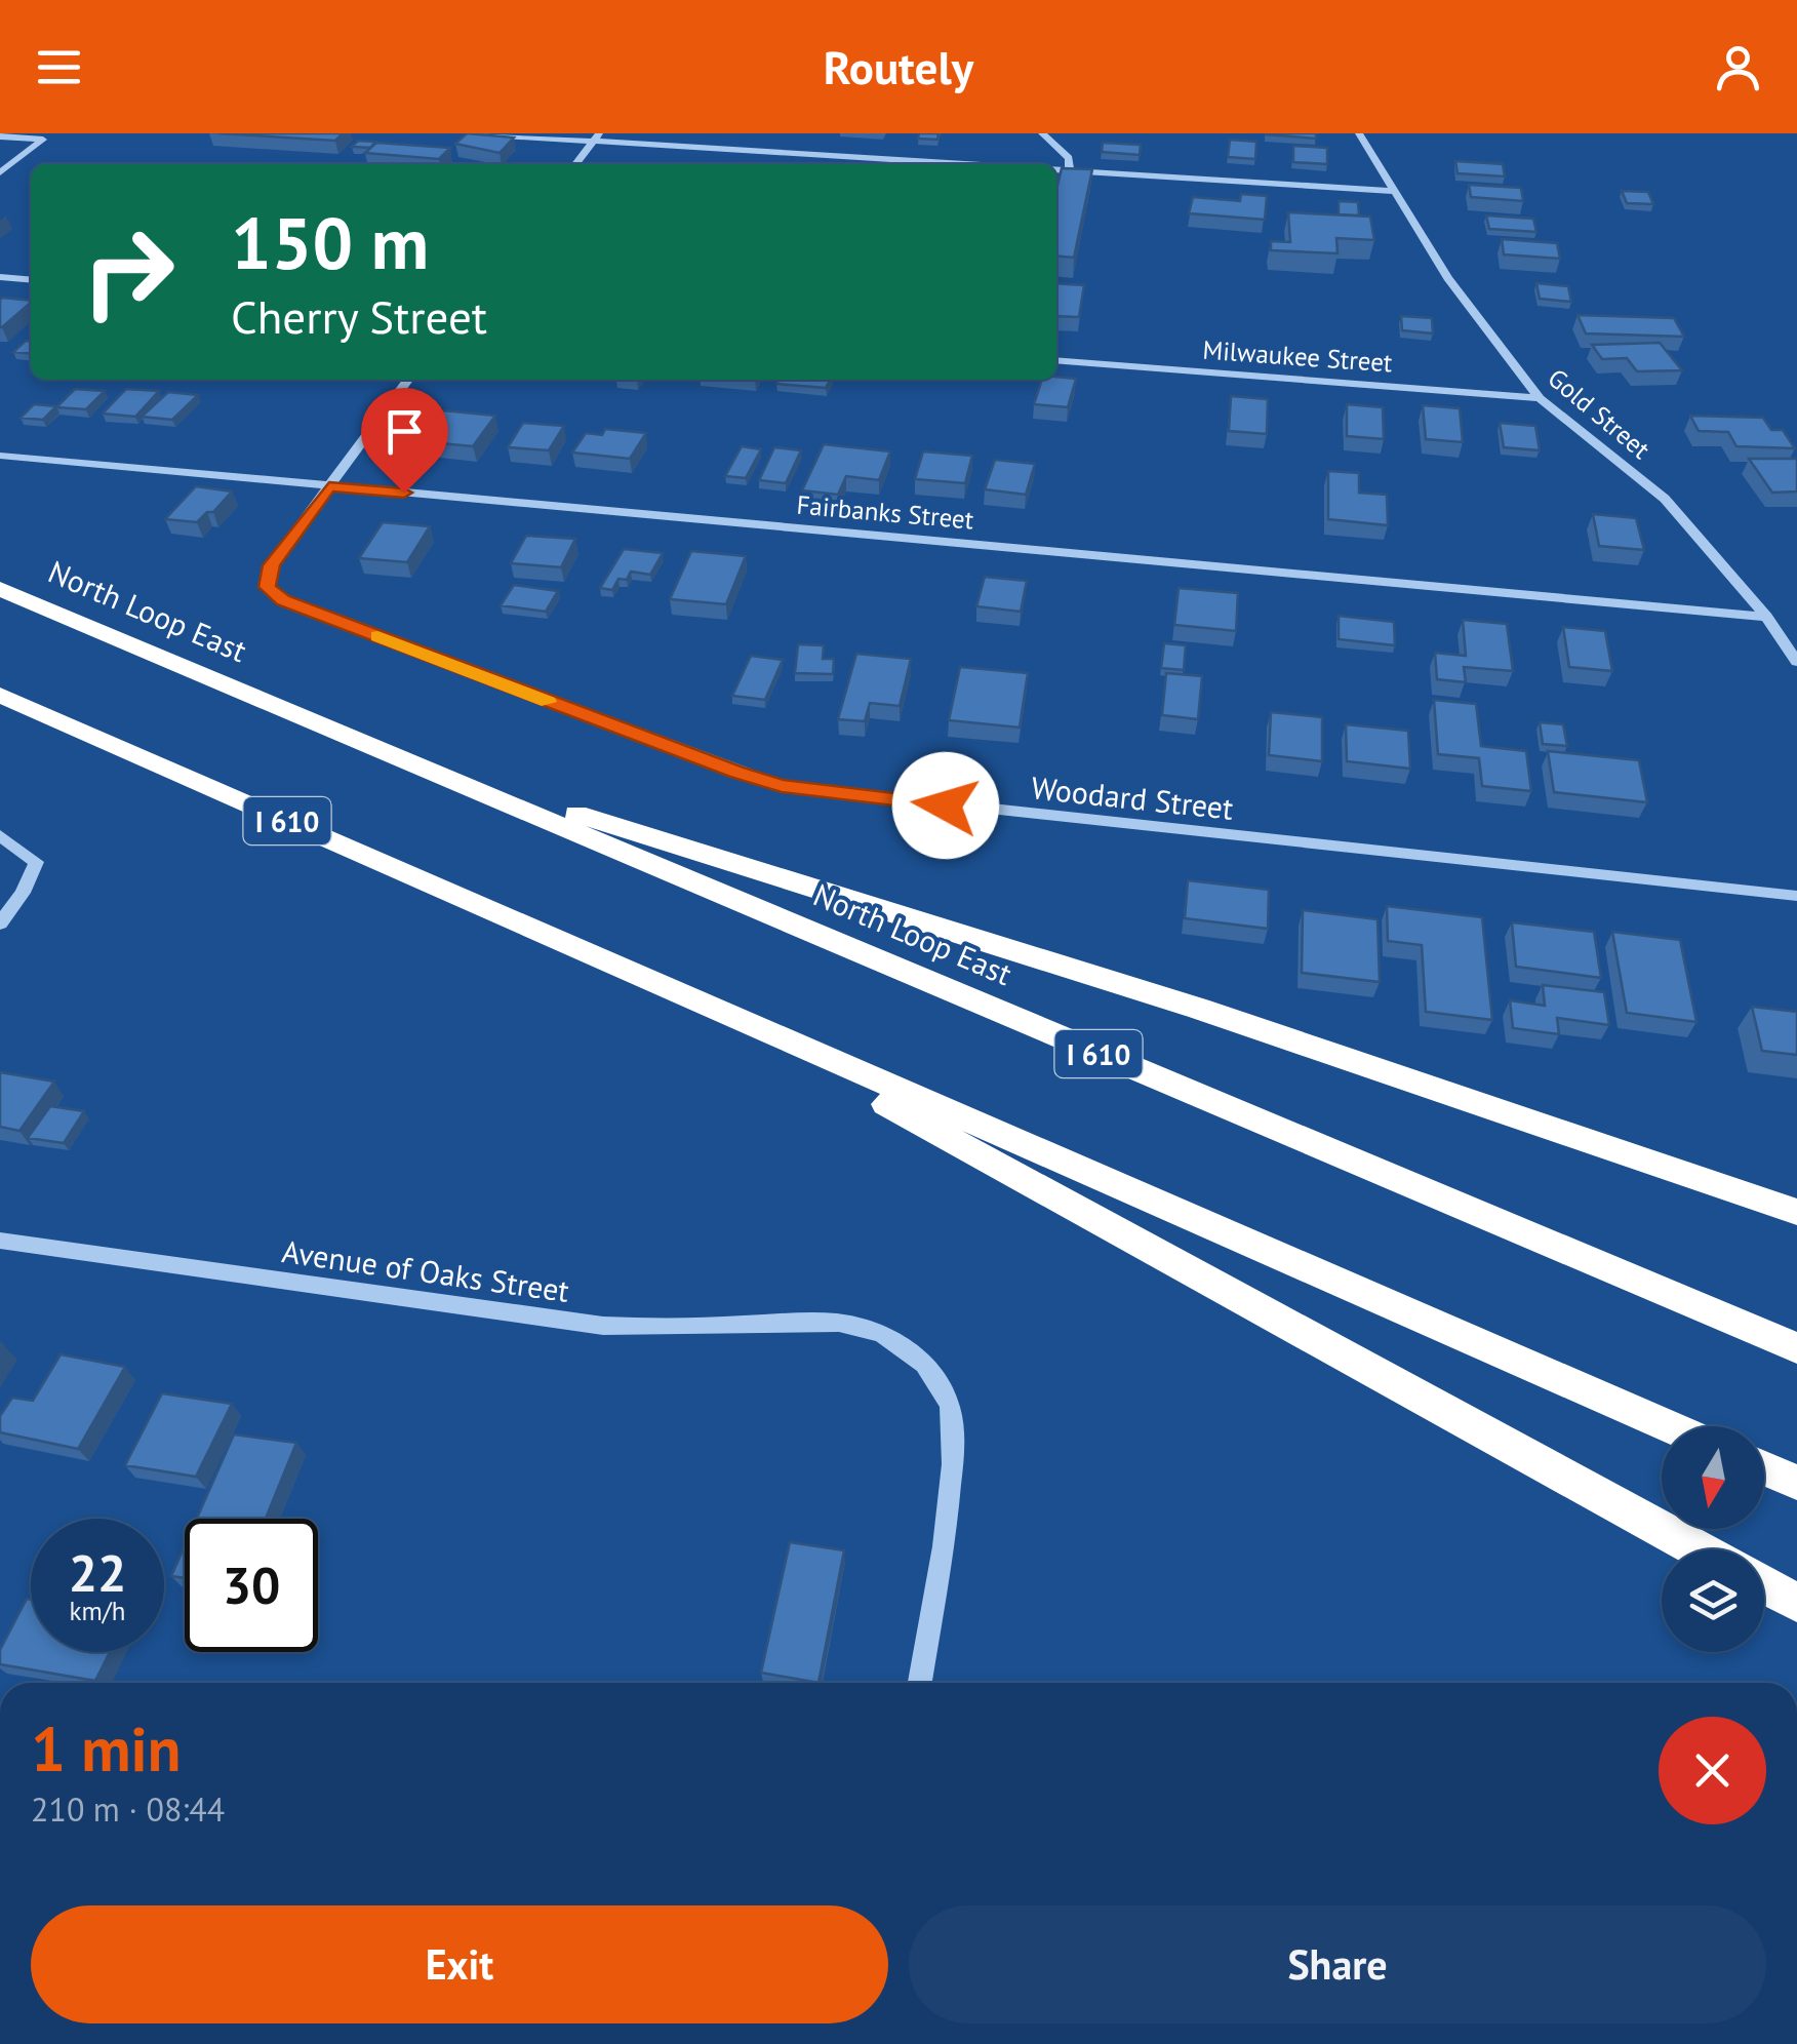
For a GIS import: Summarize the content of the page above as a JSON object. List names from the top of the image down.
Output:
{
  "streets": {
    "highway": ["North Loop East", "I 610"],
    "street": [
      "Milwaukee Street",
      "Gold Street",
      "Fairbanks Street",
      "Woodard Street",
      "Avenue of Oaks Street"
    ]
  },
  "crossings": [
    ["Milwaukee Street", "Gold Street"],
    ["Gold Street", "Fairbanks Street"],
    ["Fairbanks Street", "Woodard Street"]
  ],
  "north": "bottom",
  "page": {
    "header": "Routely",
    "turn": ["150 m", "Cherry Street"],
    "speed": "22 km/h",
    "limit": "30",
    "heading": ["1 min", "210 m · 08:44"],
    "buttons": ["Exit", "Share"]
  }
}
